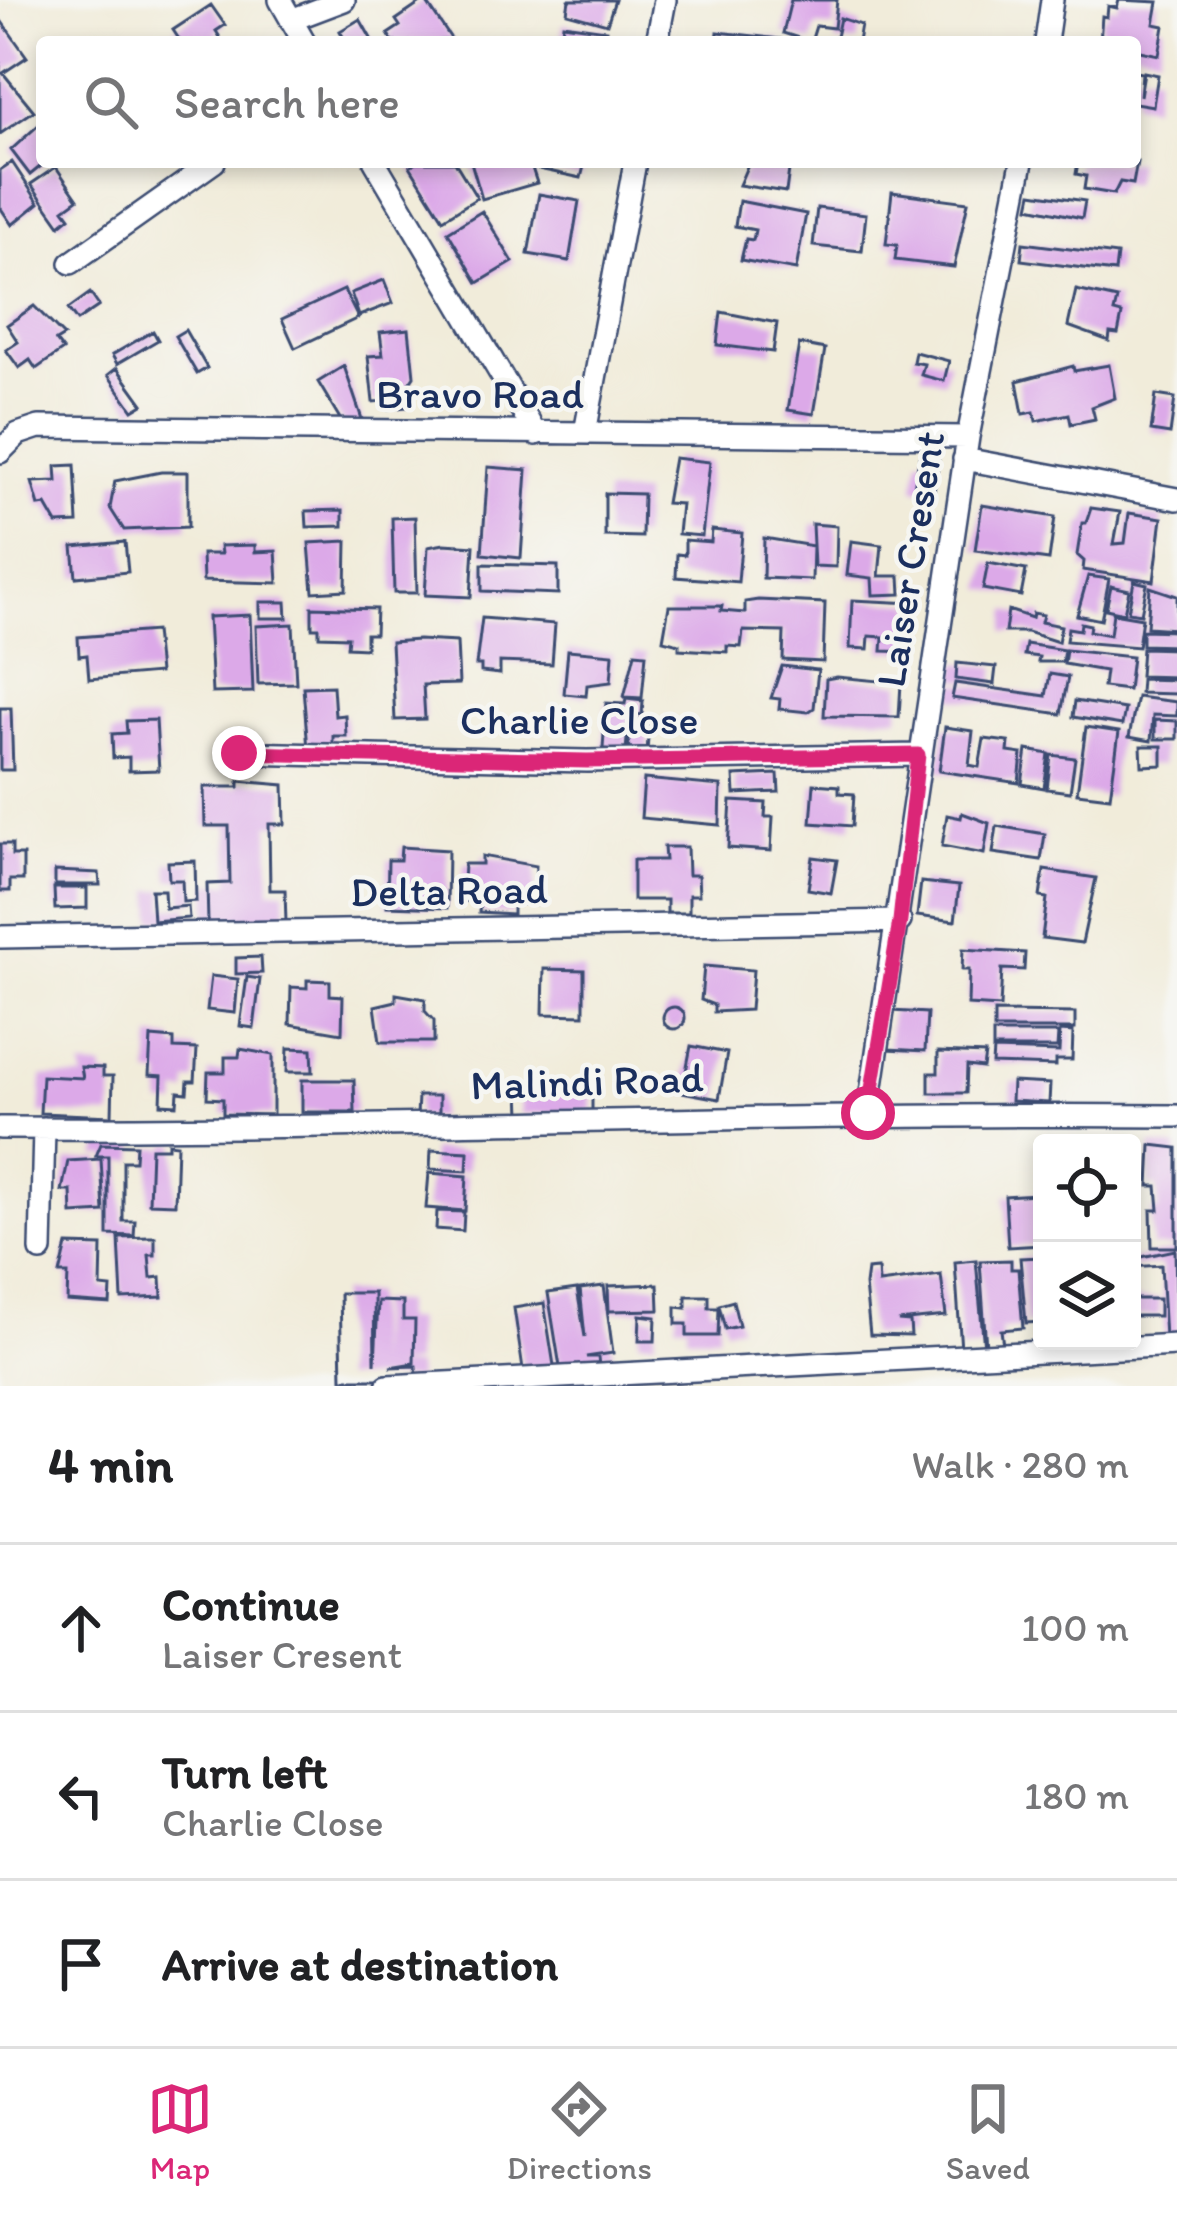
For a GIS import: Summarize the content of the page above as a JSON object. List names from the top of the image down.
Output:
{
  "streets": {
    "street": [
      "Bravo Road",
      "Laiser Cresent",
      "Charlie Close",
      "Delta Road",
      "Malindi Road"
    ]
  },
  "crossings": [
    ["Bravo Road", "Laiser Cresent"],
    ["Laiser Cresent", "Charlie Close"],
    ["Laiser Cresent", "Delta Road"],
    ["Laiser Cresent", "Malindi Road"]
  ],
  "page": {
    "search": "Search here",
    "heading": ["4 min", "Walk · 280 m"],
    "list": [
      ["Continue", "Laiser Cresent", "100 m"],
      ["Turn left", "Charlie Close", "180 m"],
      "Arrive at destination"
    ],
    "nav": ["Map", "Directions", "Saved"]
  }
}
